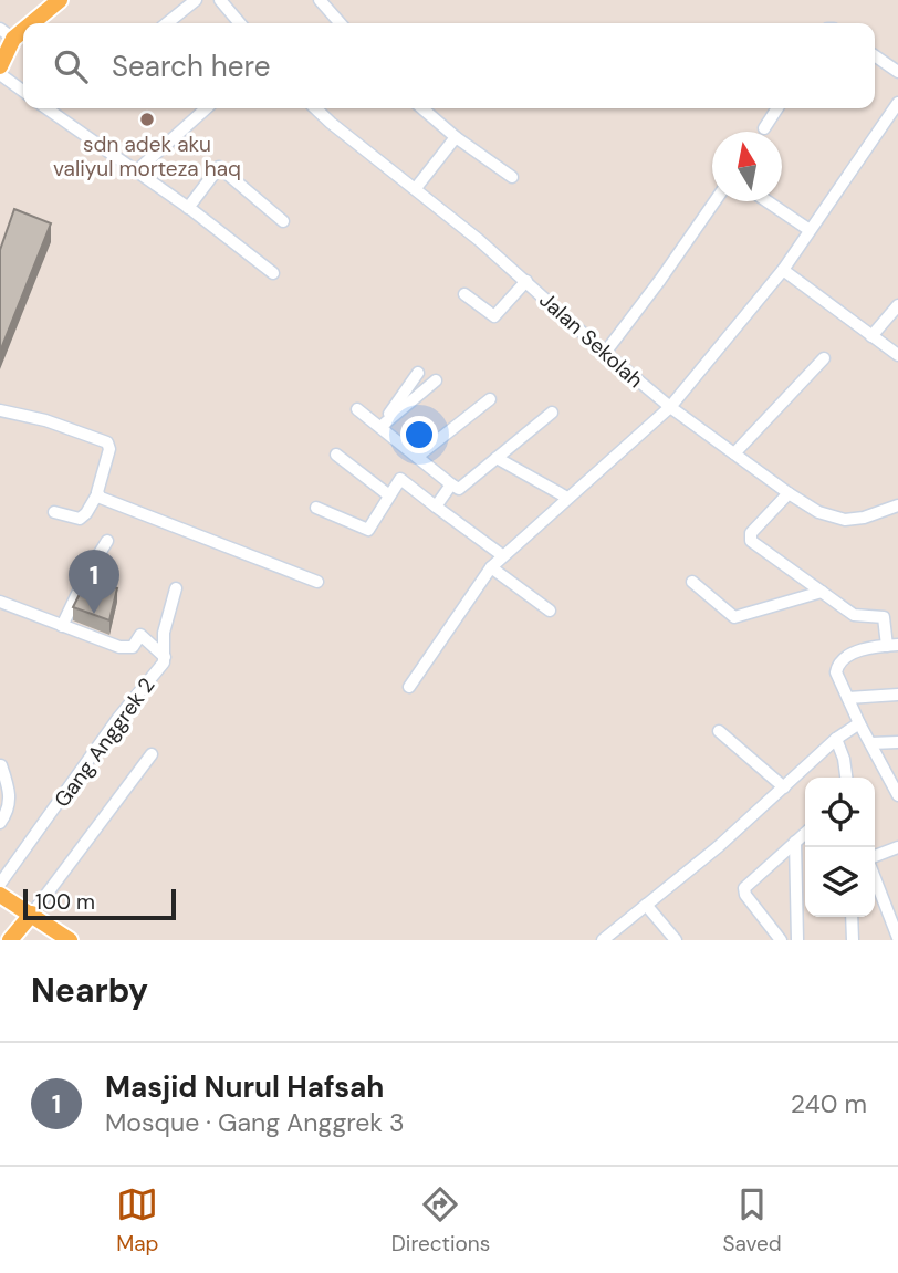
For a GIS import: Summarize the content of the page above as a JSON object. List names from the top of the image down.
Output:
{
  "streets": {
    "street": ["Jalan Sekolah", "Gang Anggrek 2"]
  },
  "places": ["sdn adek aku valiyul morteza haq"],
  "scale_bar": "100 m",
  "north": "top",
  "page": {
    "search": "Search here",
    "pins": "1",
    "scale": "100 m",
    "heading": "Nearby",
    "list": [
      {
        "mark": "1",
        "name": "Masjid Nurul Hafsah",
        "note": "Mosque · Gang Anggrek 3",
        "value": "240 m"
      }
    ],
    "nav": ["Map", "Directions", "Saved"]
  }
}
